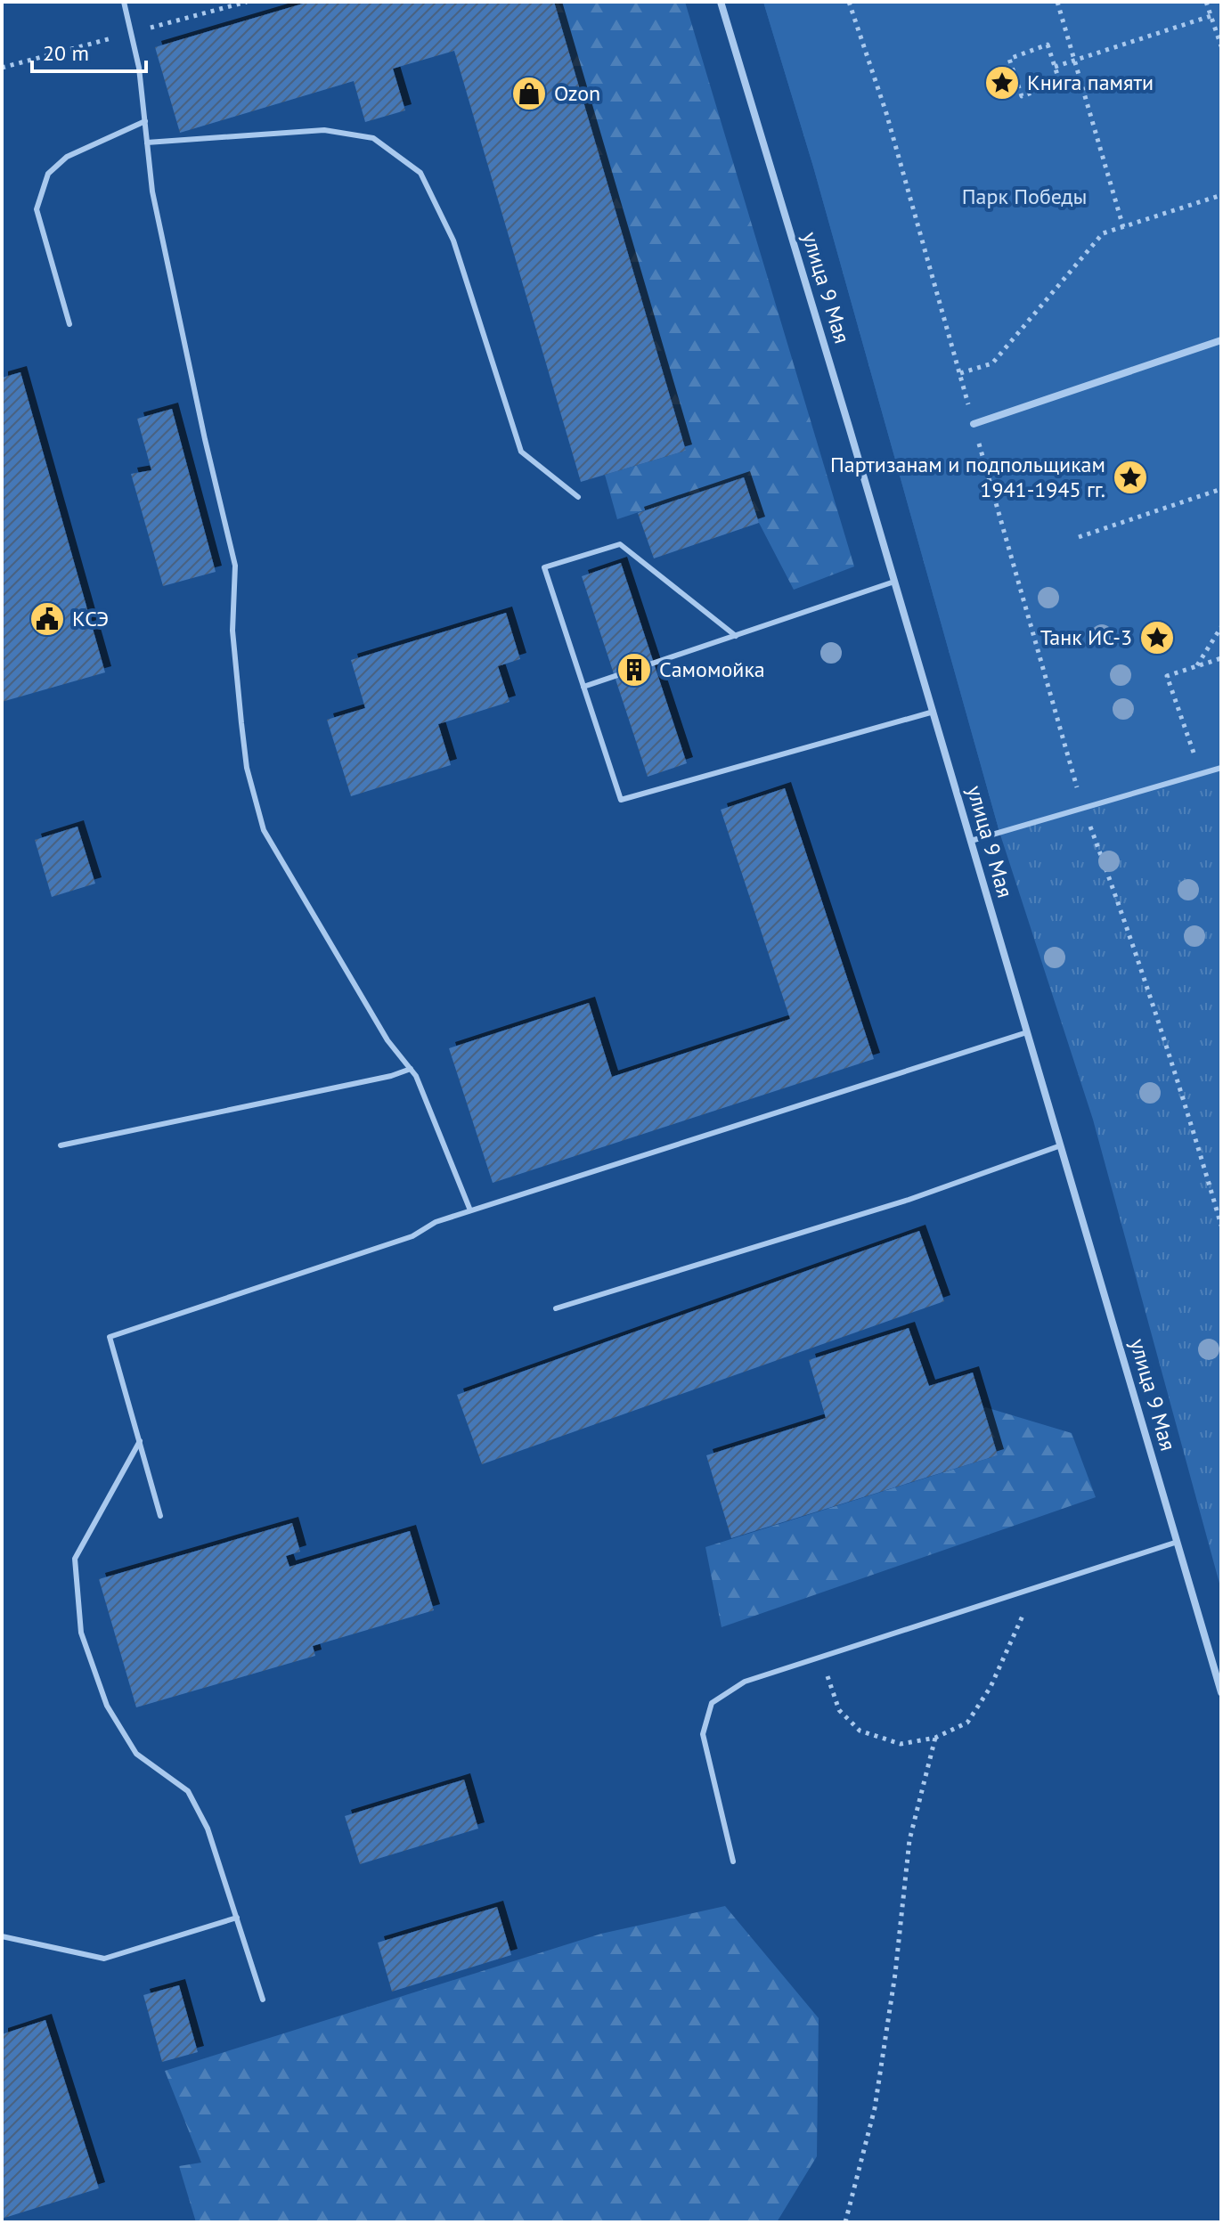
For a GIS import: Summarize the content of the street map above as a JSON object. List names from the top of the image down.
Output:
{
  "streets": {
    "street": ["улица 9 Мая"]
  },
  "parks": ["Парк Победы"],
  "places": {
    "place": ["Книга памяти", "Партизанам и подпольщикам 1941-1945 гг.", "Танк ИС-3"],
    "shop": ["Ozon"],
    "public building": ["КСЭ"],
    "building": ["Самомойка"]
  },
  "scale_bar": "20 m"
}
